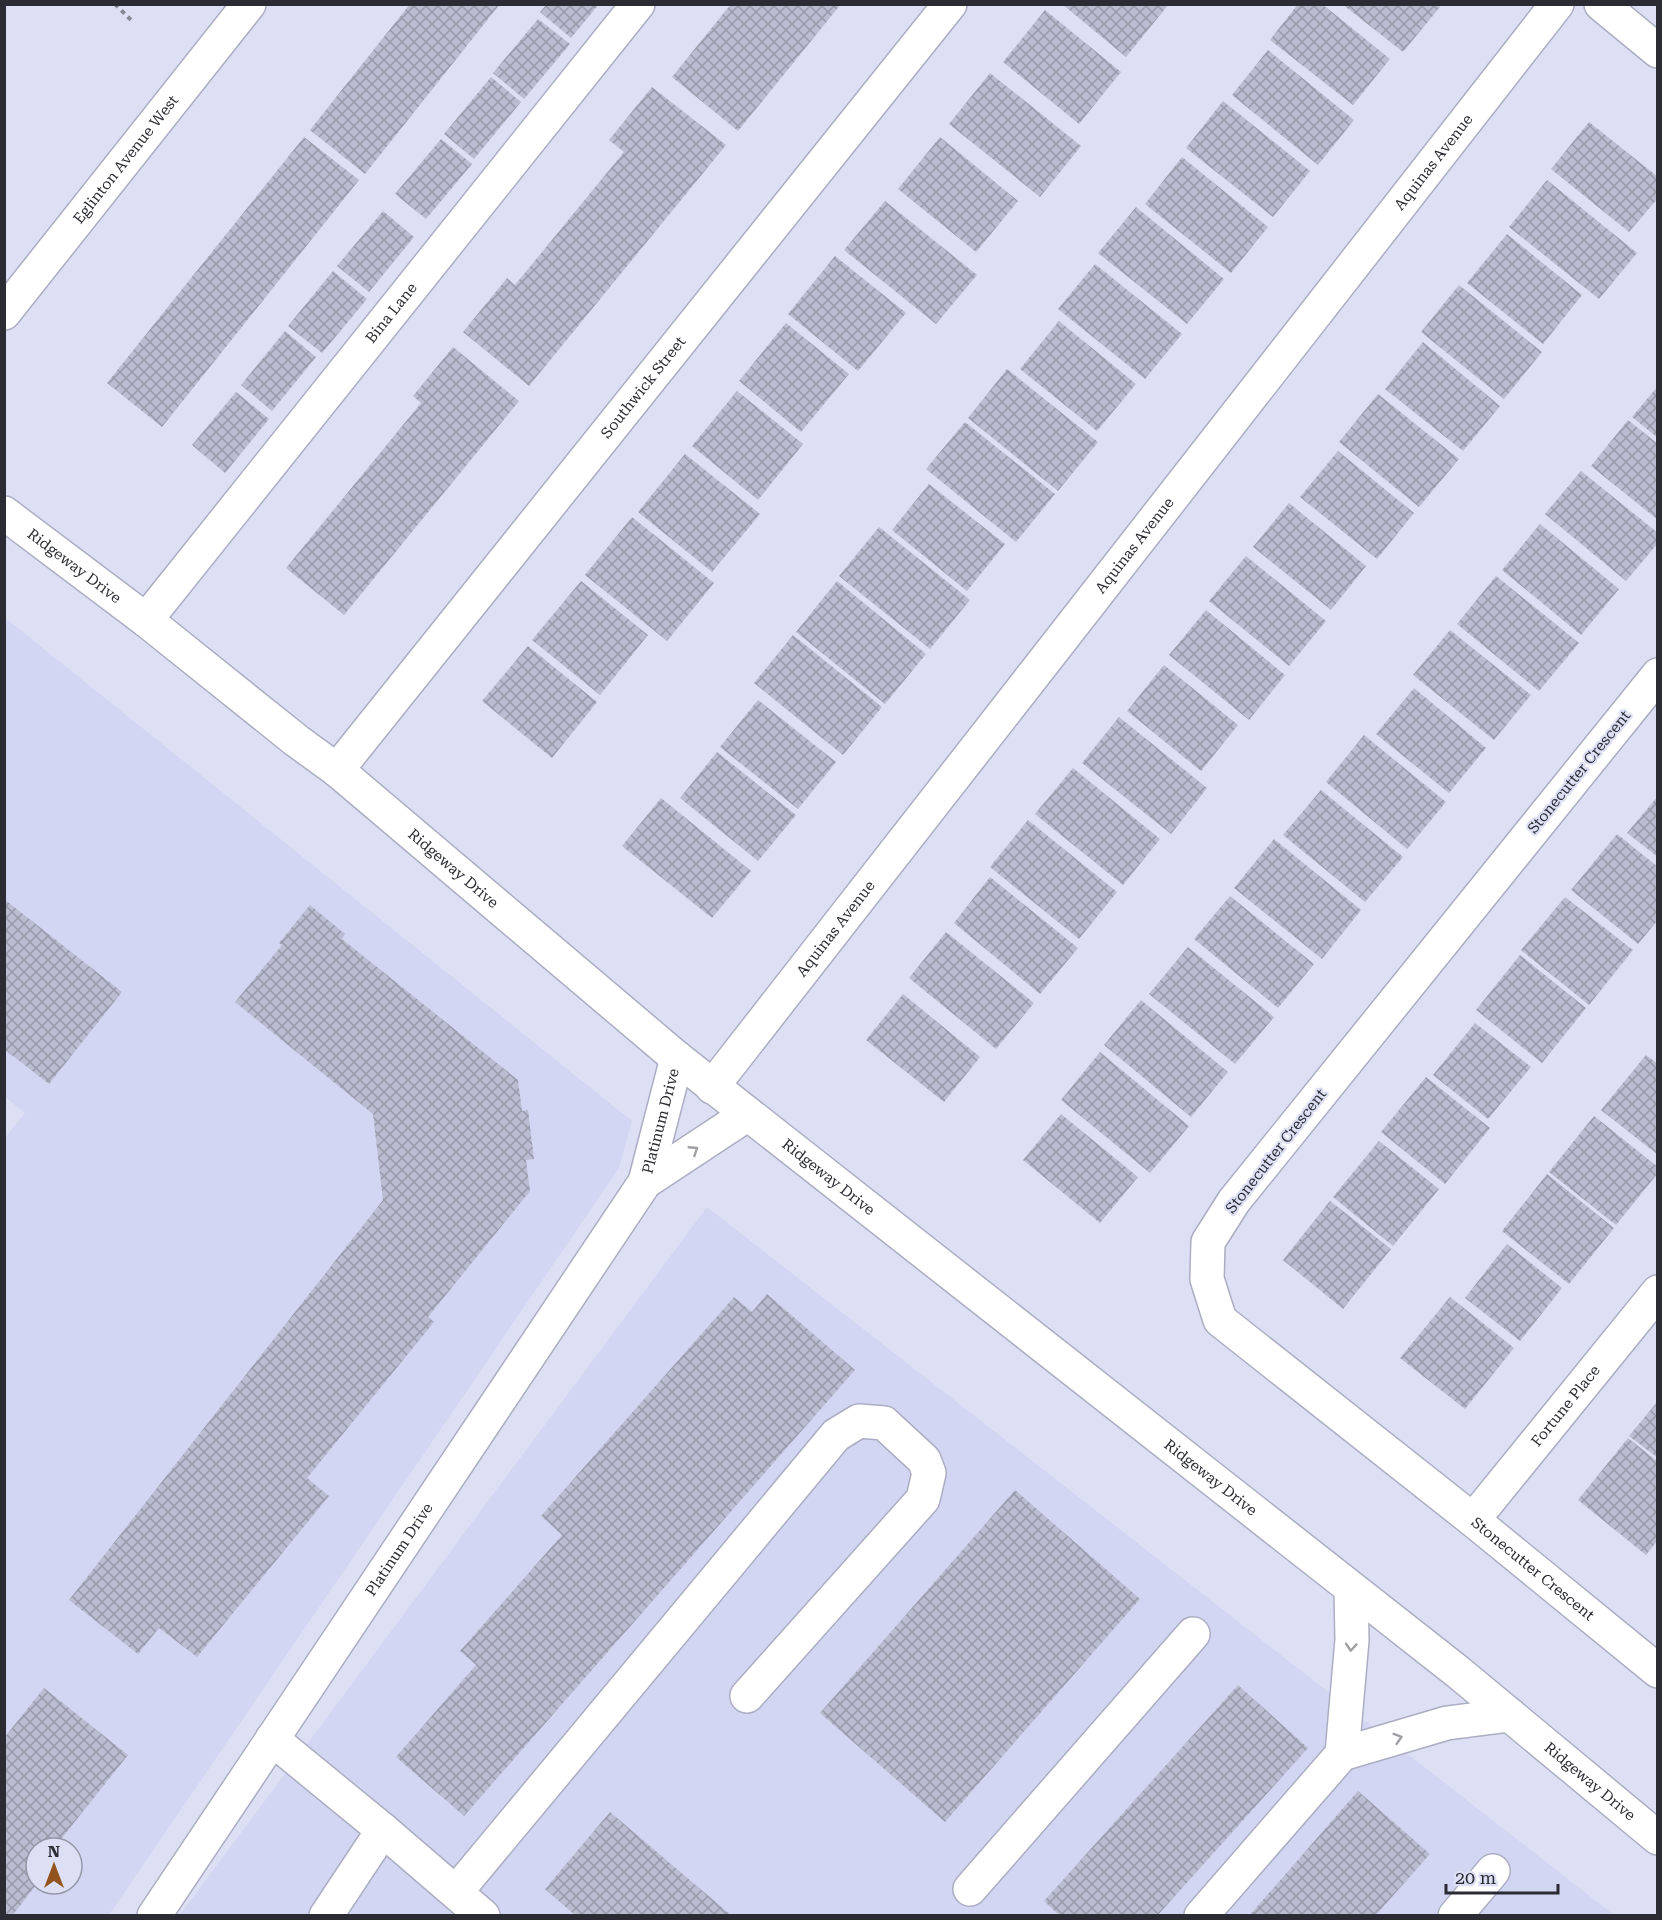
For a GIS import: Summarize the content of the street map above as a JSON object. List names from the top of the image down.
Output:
{
  "streets": {
    "street": [
      "Eglinton Avenue West",
      "Aquinas Avenue",
      "Bina Lane",
      "Southwick Street",
      "Ridgeway Drive",
      "Stonecutter Crescent",
      "Platinum Drive",
      "Fortune Place"
    ]
  },
  "crossings": [
    ["Aquinas Avenue", "Ridgeway Drive"],
    ["Bina Lane", "Ridgeway Drive"],
    ["Southwick Street", "Ridgeway Drive"],
    ["Ridgeway Drive", "Platinum Drive"],
    ["Stonecutter Crescent", "Fortune Place"]
  ],
  "scale_bar": "20 m",
  "north": "top"
}
